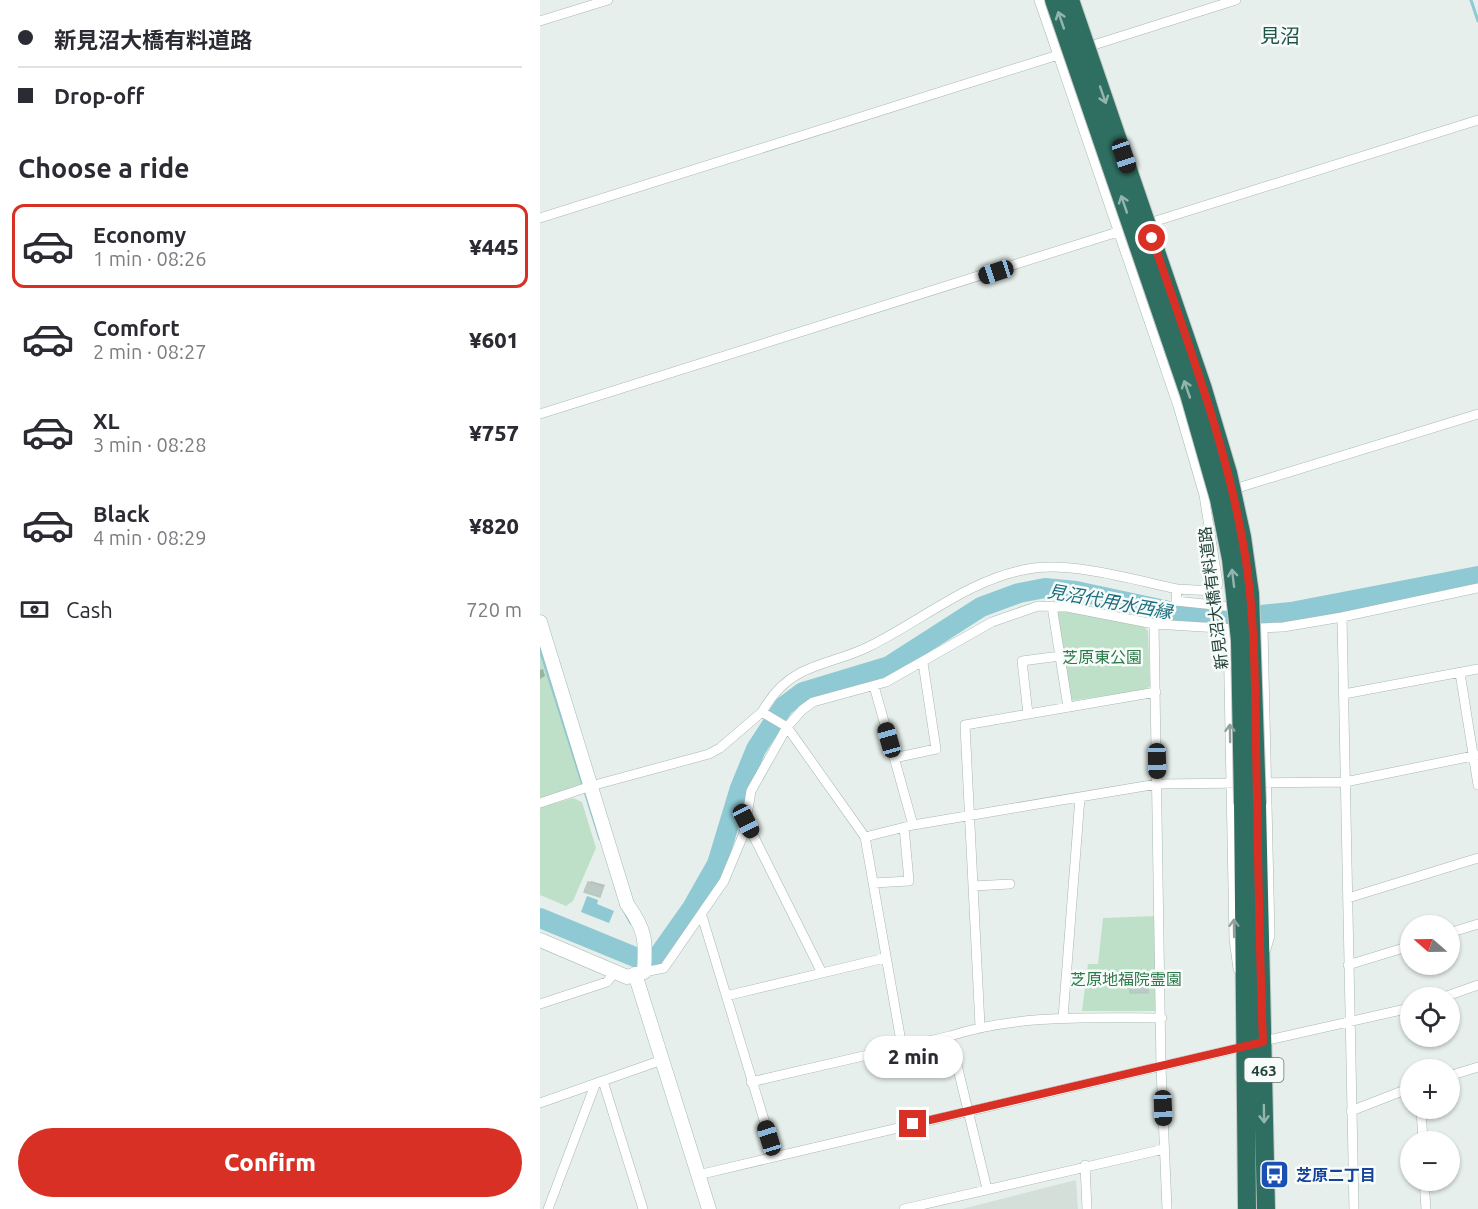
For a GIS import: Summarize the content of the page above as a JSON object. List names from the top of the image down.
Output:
{
  "streets": {
    "highway": ["新見沼大橋有料道路", "463"]
  },
  "crossings": [
    ["新見沼大橋有料道路", "463"]
  ],
  "districts": ["見沼"],
  "water": ["見沼代用水西縁"],
  "parks": ["芝原東公園", "芝原地福院霊園"],
  "places": {
    "bus stop": ["芝原二丁目"]
  },
  "north": "left",
  "page": {
    "banner": ["新見沼大橋有料道路", "Drop-off"],
    "heading": "Choose a ride",
    "list": [
      {
        "name": "Economy",
        "note": "1 min · 08:26",
        "value": "¥445"
      },
      {
        "name": "Comfort",
        "note": "2 min · 08:27",
        "value": "¥601"
      },
      {
        "name": "XL",
        "note": "3 min · 08:28",
        "value": "¥757"
      },
      {
        "name": "Black",
        "note": "4 min · 08:29",
        "value": "¥820"
      }
    ],
    "pay": ["Cash", "720 m"],
    "map_buttons": ["+", "−"],
    "bubble": "2 min",
    "buttons": "Confirm"
  }
}
